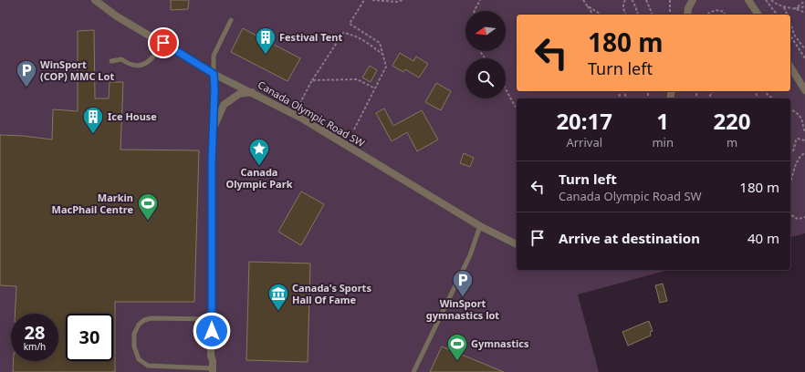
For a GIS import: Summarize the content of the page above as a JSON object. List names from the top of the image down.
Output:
{
  "streets": {
    "street": ["Canada Olympic Road SW"]
  },
  "places": {
    "building": ["Festival Tent", "Ice House"],
    "parking": ["WinSport (COP) MMC Lot", "WinSport gymnastics lot"],
    "place": ["Canada Olympic Park"],
    "sports": ["Markin MacPhail Centre", "Gymnastics"],
    "museum": ["Canada's Sports Hall Of Fame"]
  },
  "north": "left",
  "page": {
    "turn": ["180 m", "Turn left"],
    "eta": [
      "20:17",
      "Arrival",
      "1",
      "min",
      "220",
      "m"
    ],
    "list": [
      {
        "name": "Turn left",
        "note": "Canada Olympic Road SW",
        "value": "180 m"
      },
      {
        "name": "Arrive at destination",
        "value": "40 m"
      }
    ],
    "speed": "28 km/h",
    "limit": "30"
  }
}
